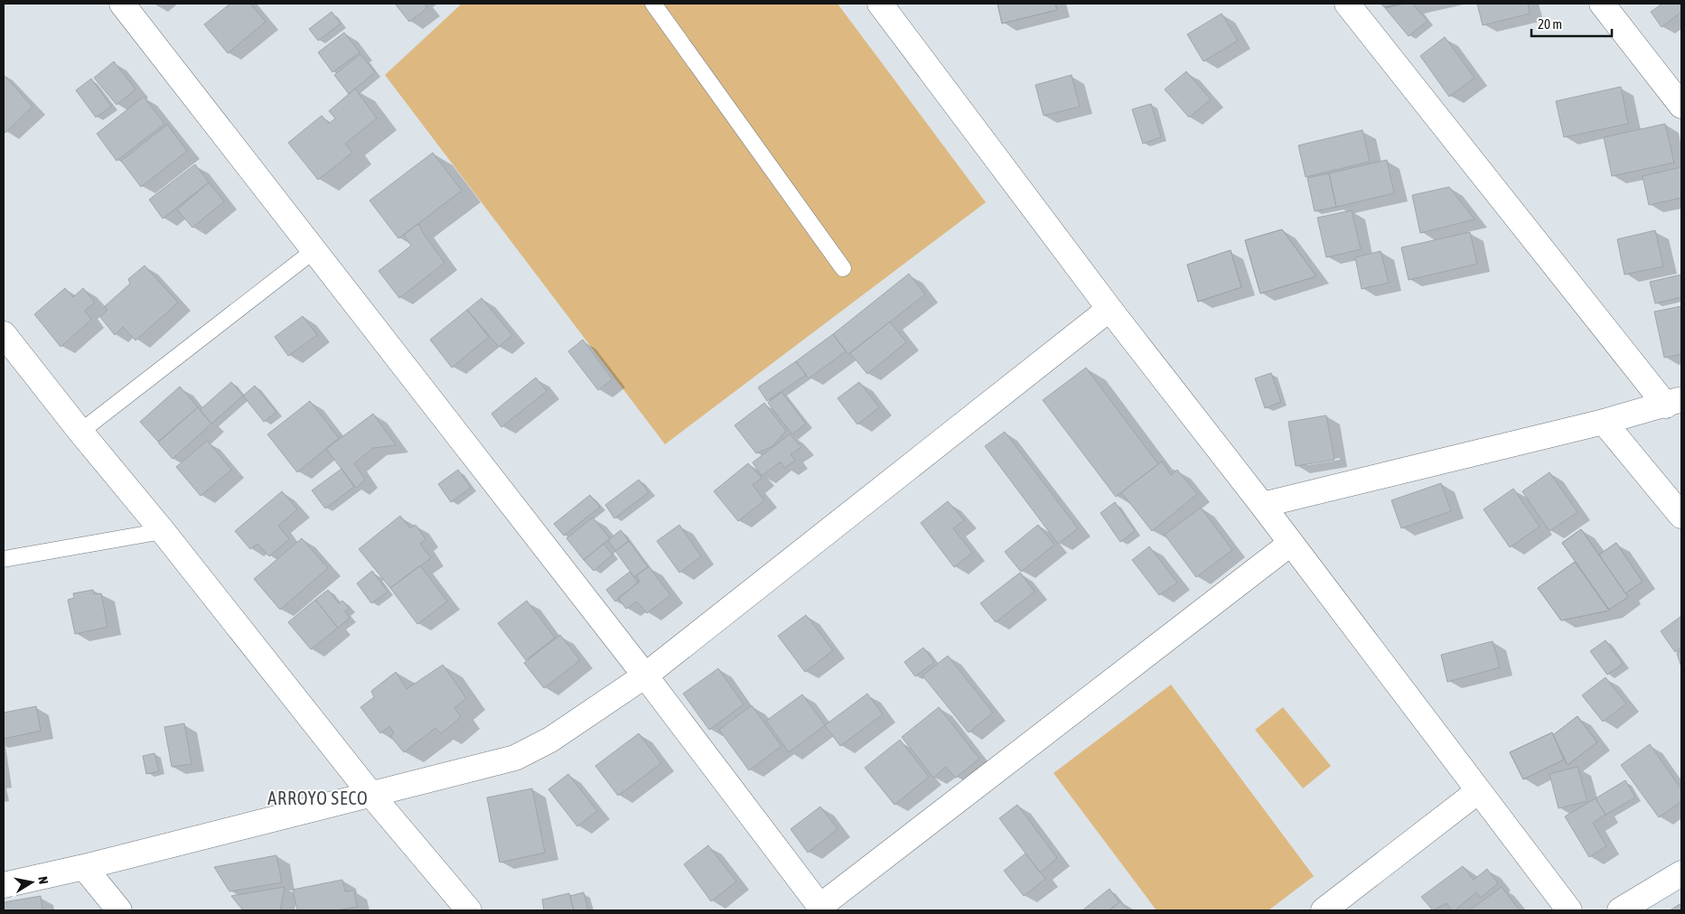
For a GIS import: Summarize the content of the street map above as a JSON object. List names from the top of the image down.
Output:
{
  "districts": ["ARROYO SECO"],
  "scale_bar": "20 m",
  "north": "right"
}
